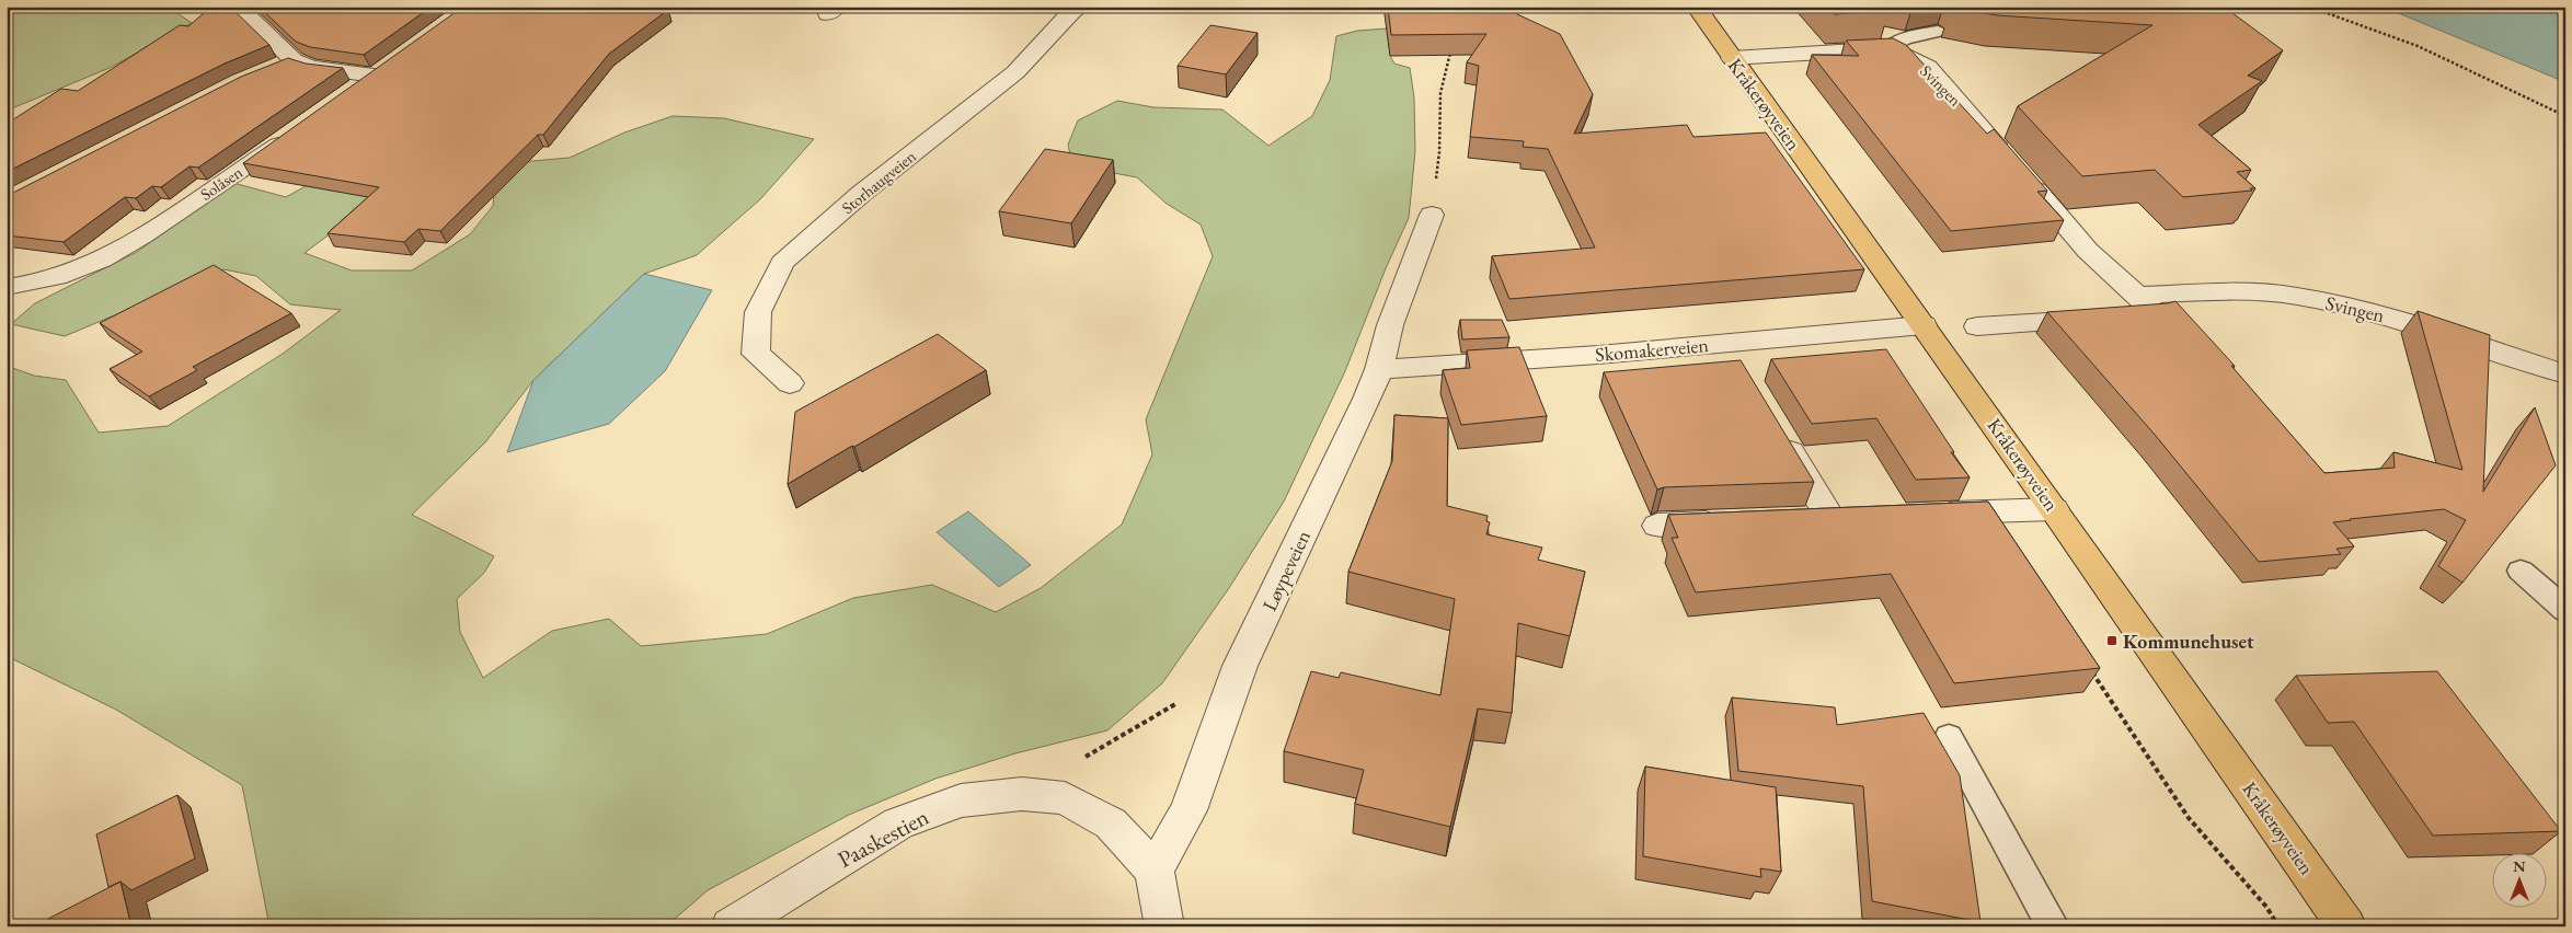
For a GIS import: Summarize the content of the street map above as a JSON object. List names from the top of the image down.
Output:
{
  "streets": {
    "main road": ["Kråkerøyveien"],
    "street": [
      "Svingen",
      "Storhaugveien",
      "Solåsen",
      "Skomakerveien",
      "Løypeveien",
      "Paaskestien"
    ]
  },
  "crossings": [
    ["Svingen", "Kråkerøyveien"],
    ["Kråkerøyveien", "Skomakerveien"],
    ["Skomakerveien", "Løypeveien"],
    ["Løypeveien", "Paaskestien"]
  ],
  "places": {
    "transit": ["Kommunehuset"]
  },
  "north": "top"
}
